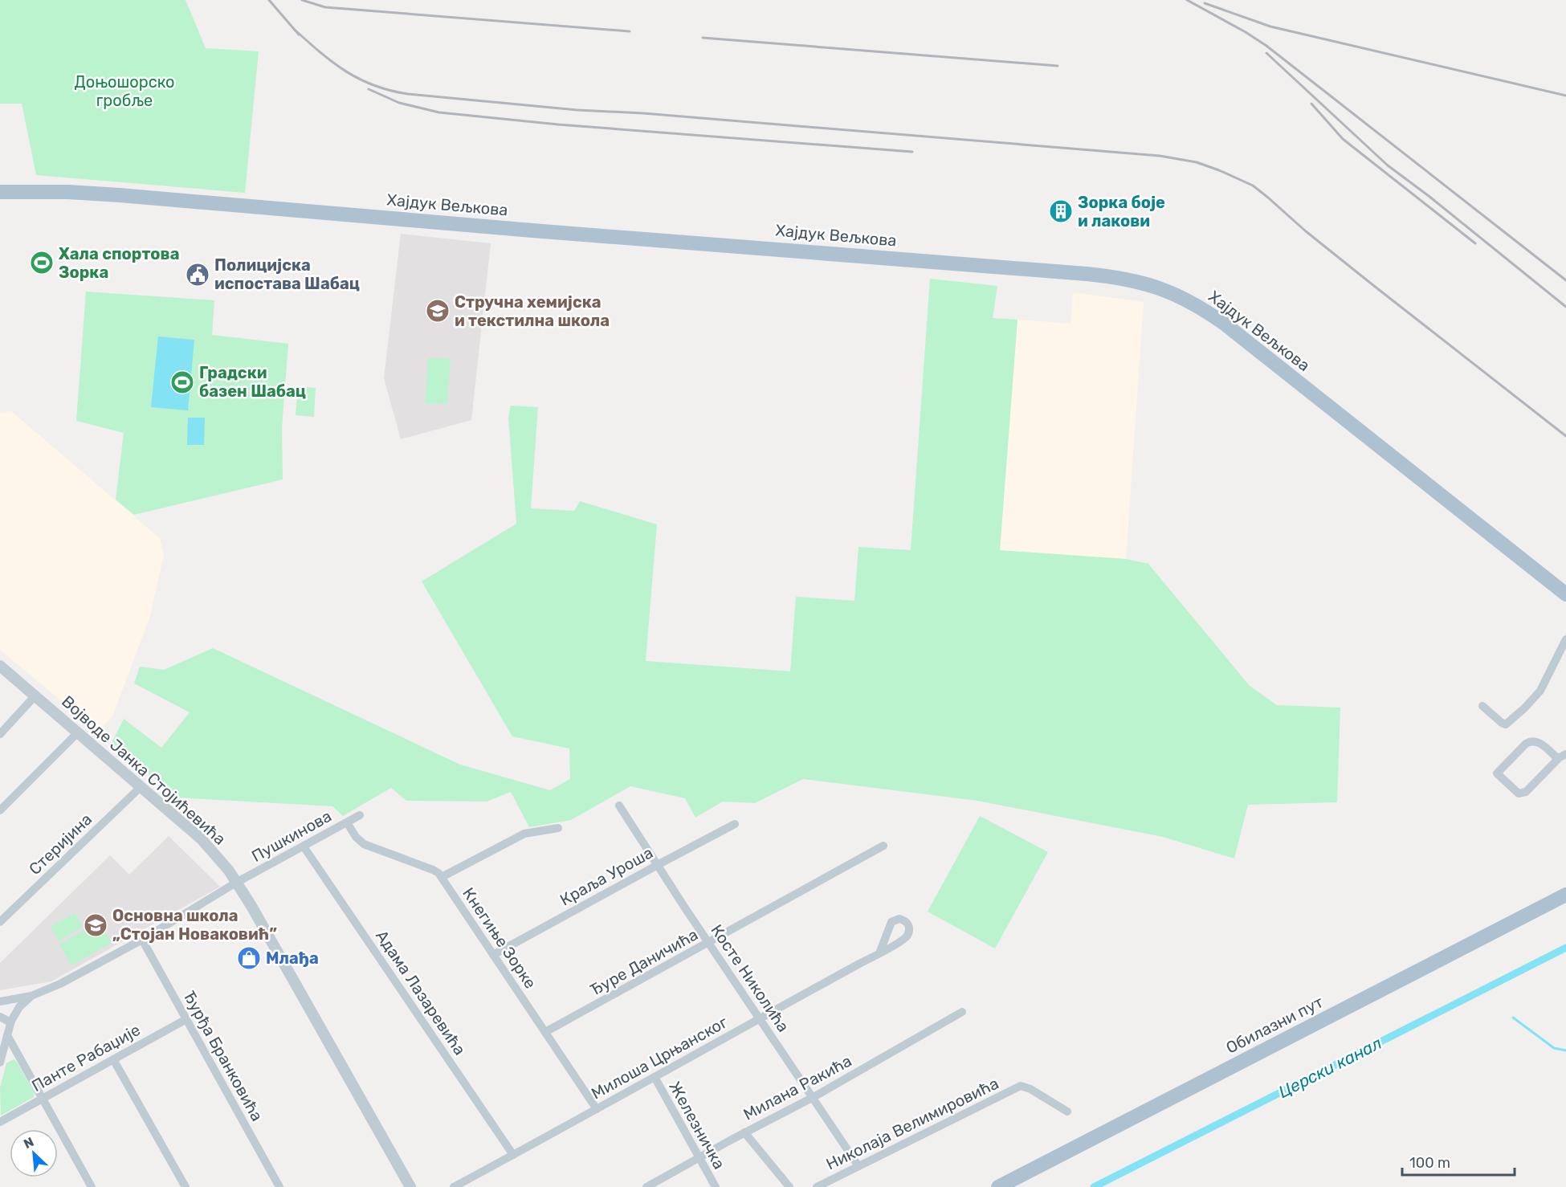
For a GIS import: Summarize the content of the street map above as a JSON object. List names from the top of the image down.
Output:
{
  "streets": {
    "main road": ["Хајдук Вељкова", "Обилазни пут"],
    "street": [
      "Војводе Јанка Стојићевића",
      "Пушкинова",
      "Стеријина",
      "Краља Уроша",
      "Кнегиње Зорке",
      "Ђуре Даничића",
      "Косте Николића",
      "Адама Лазаревића",
      "Ђурђа Бранковића",
      "Панте Рабаџије",
      "Милоша Црњанског",
      "Милана Ракића",
      "Николаја Велимировића",
      "Железничка"
    ]
  },
  "crossings": [
    ["Војводе Јанка Стојићевића", "Пушкинова"],
    ["Војводе Јанка Стојићевића", "Стеријина"],
    ["Пушкинова", "Кнегиње Зорке"],
    ["Пушкинова", "Адама Лазаревића"],
    ["Пушкинова", "Ђурђа Бранковића"],
    ["Краља Уроша", "Кнегиње Зорке"],
    ["Краља Уроша", "Косте Николића"],
    ["Кнегиње Зорке", "Ђуре Даничића"],
    ["Кнегиње Зорке", "Милоша Црњанског"],
    ["Ђуре Даничића", "Косте Николића"],
    ["Косте Николића", "Милоша Црњанског"],
    ["Косте Николића", "Милана Ракића"],
    ["Косте Николића", "Николаја Велимировића"],
    ["Адама Лазаревића", "Милоша Црњанског"],
    ["Ђурђа Бранковића", "Панте Рабаџије"],
    ["Милоша Црњанског", "Железничка"],
    ["Милана Ракића", "Железничка"]
  ],
  "water": ["Церски канал"],
  "parks": ["Доњошорско гробље"],
  "places": {
    "building": ["Зорка боје и лакови"],
    "sports": ["Хала спортова Зорка", "Градски базен Шабац"],
    "public building": ["Полицијска испостава Шабац"],
    "school or university": ["Стручна хемијска и текстилна школа", "Основна школа „Стојан Новаковић”"],
    "shop": ["Млађа"]
  },
  "scale_bar": "100 m",
  "north": "top left"
}
